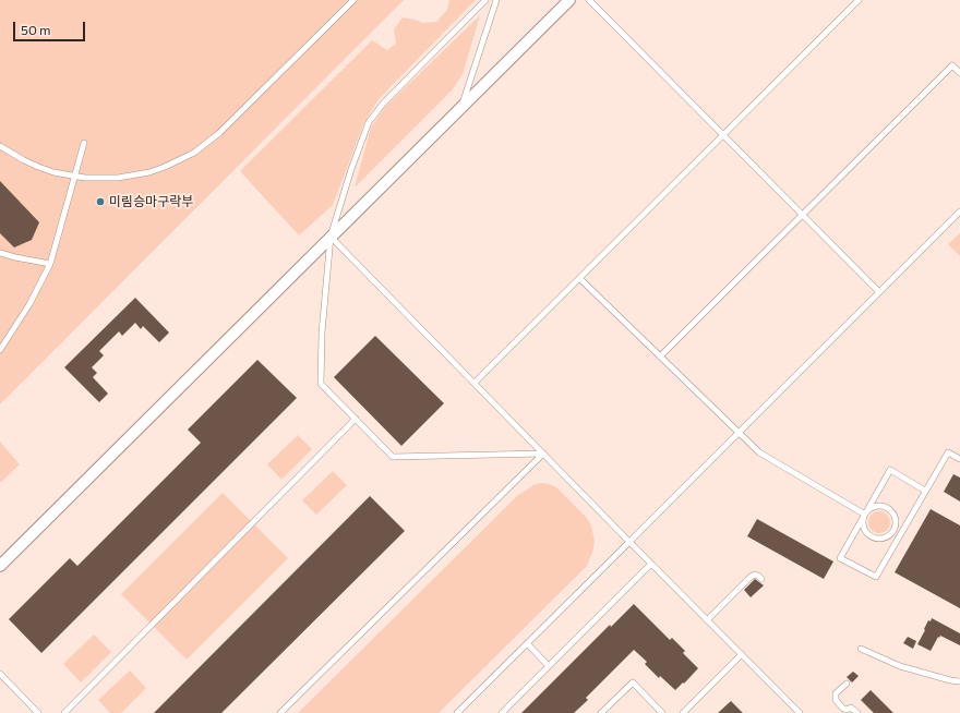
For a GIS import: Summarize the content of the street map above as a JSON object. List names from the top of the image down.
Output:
{
  "places": ["미림승마구락부"],
  "scale_bar": "50 m"
}
